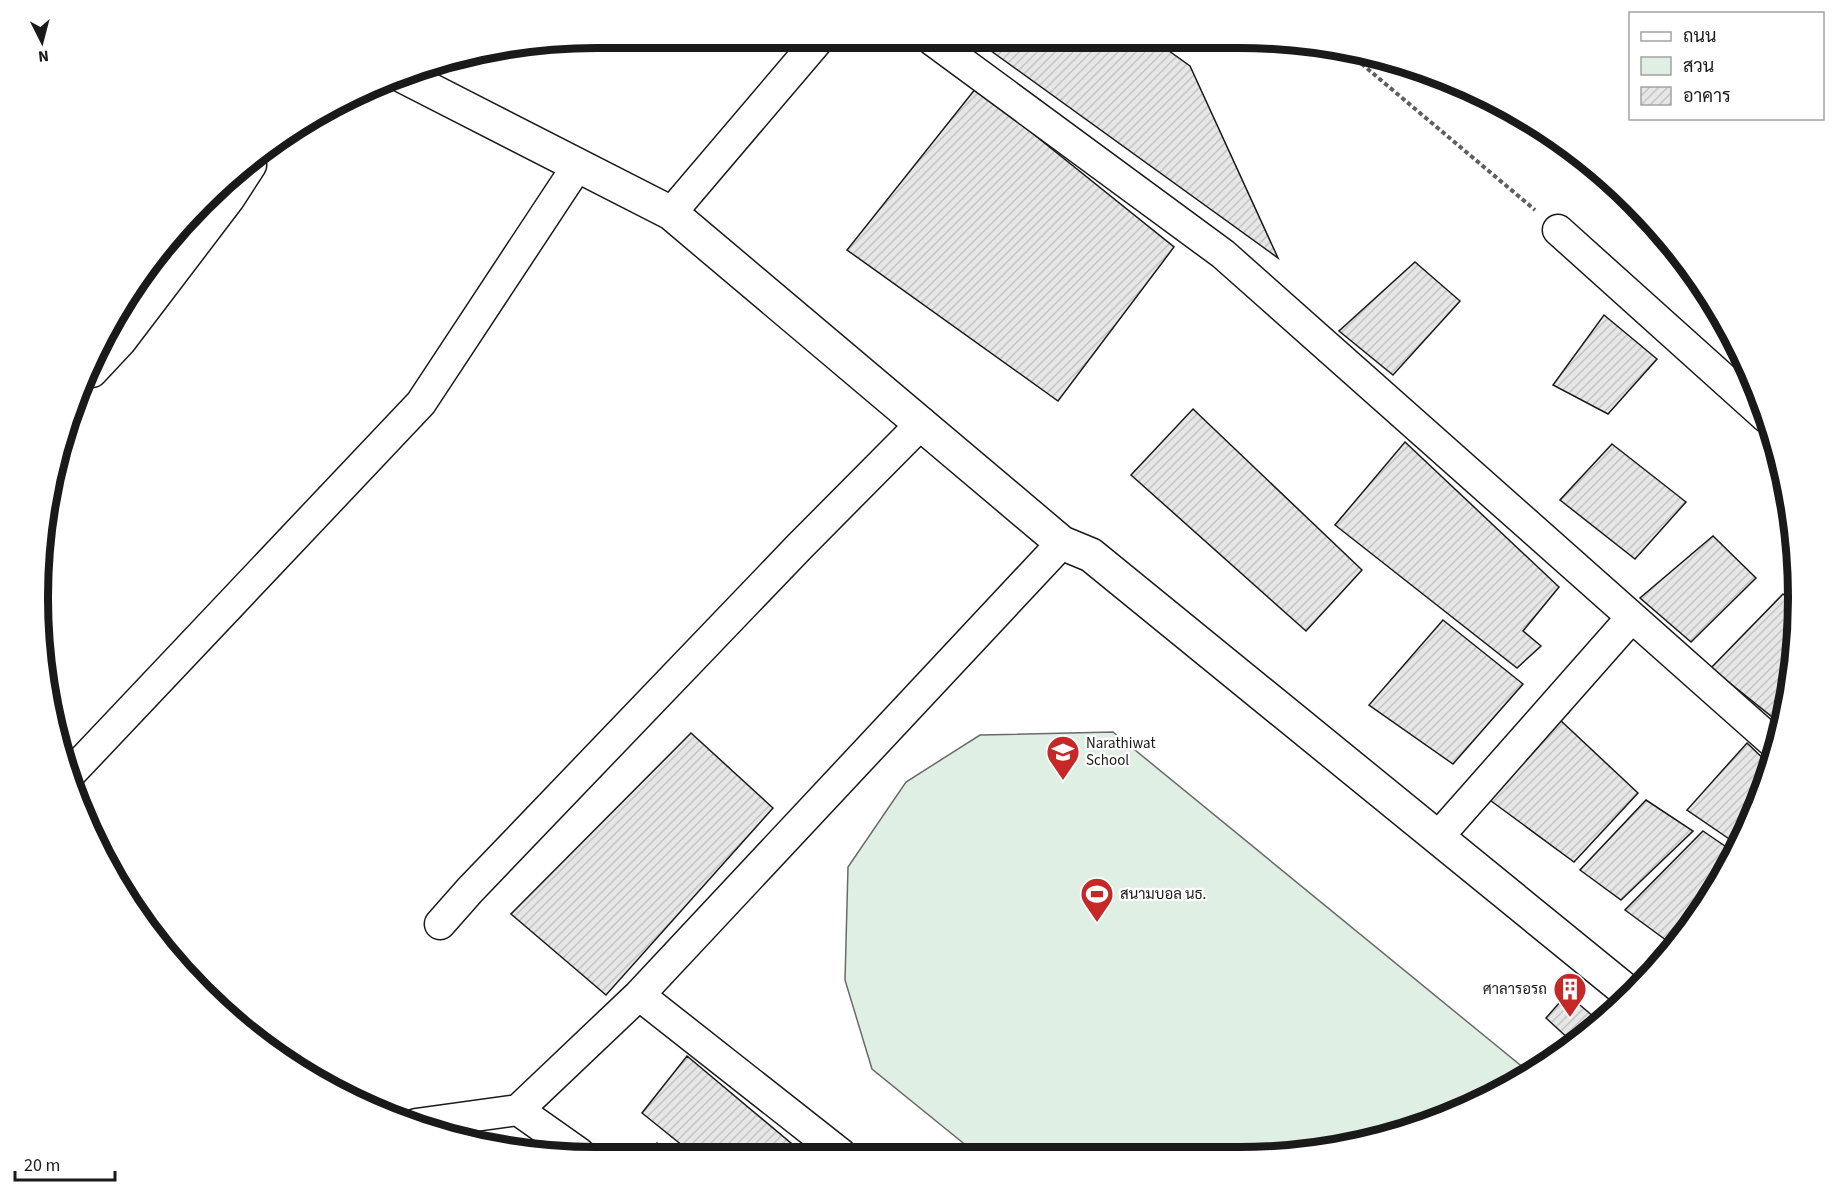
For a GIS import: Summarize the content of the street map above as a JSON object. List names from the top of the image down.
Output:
{
  "places": {
    "school or university": ["Narathiwat School"],
    "sports": ["สนามบอล นธ."],
    "building": ["ศาลารอรถ"]
  },
  "legend": ["ถนน", "สวน", "อาคาร"],
  "scale_bar": "20 m",
  "north": "bottom"
}
